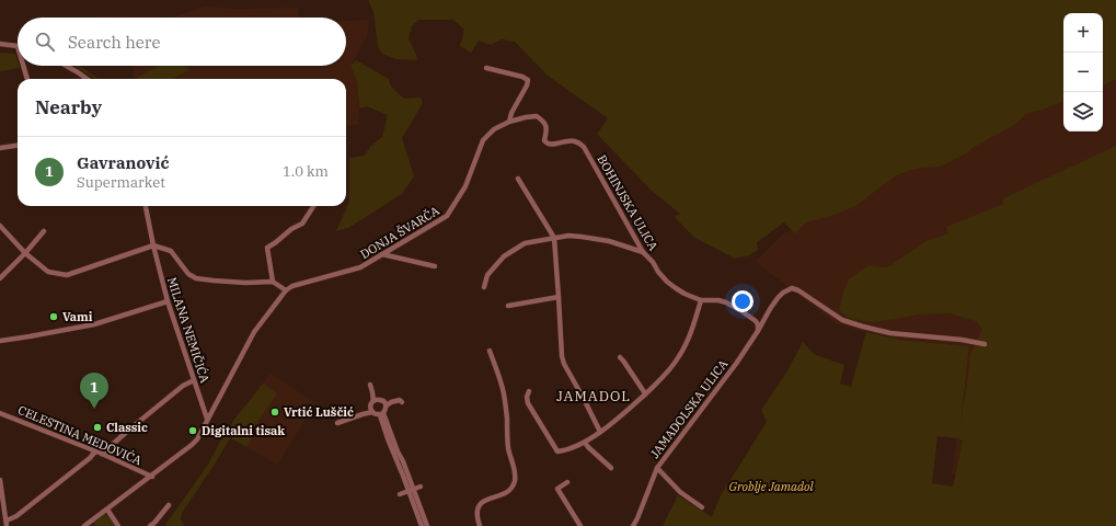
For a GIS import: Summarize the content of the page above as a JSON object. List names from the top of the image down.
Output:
{
  "streets": {
    "street": [
      "BOHINJSKA ULICA",
      "DONJA ŠVARČA",
      "MILANA NEMIČIĆA",
      "JAMADOLSKA ULICA",
      "CELESTINA MEDOVIĆA"
    ]
  },
  "crossings": [
    ["BOHINJSKA ULICA", "DONJA ŠVARČA"],
    ["BOHINJSKA ULICA", "JAMADOLSKA ULICA"]
  ],
  "districts": ["JAMADOL"],
  "parks": ["Groblje Jamadol"],
  "places": [
    "Vami",
    "Vrtić Luščić",
    "Classic",
    "Digitalni tisak"
  ],
  "page": {
    "map_buttons": ["+", "−"],
    "search": "Search here",
    "heading": "Nearby",
    "list": [
      {
        "mark": "1",
        "name": "Gavranović",
        "note": "Supermarket",
        "value": "1.0 km"
      }
    ],
    "pins": "1"
  }
}
